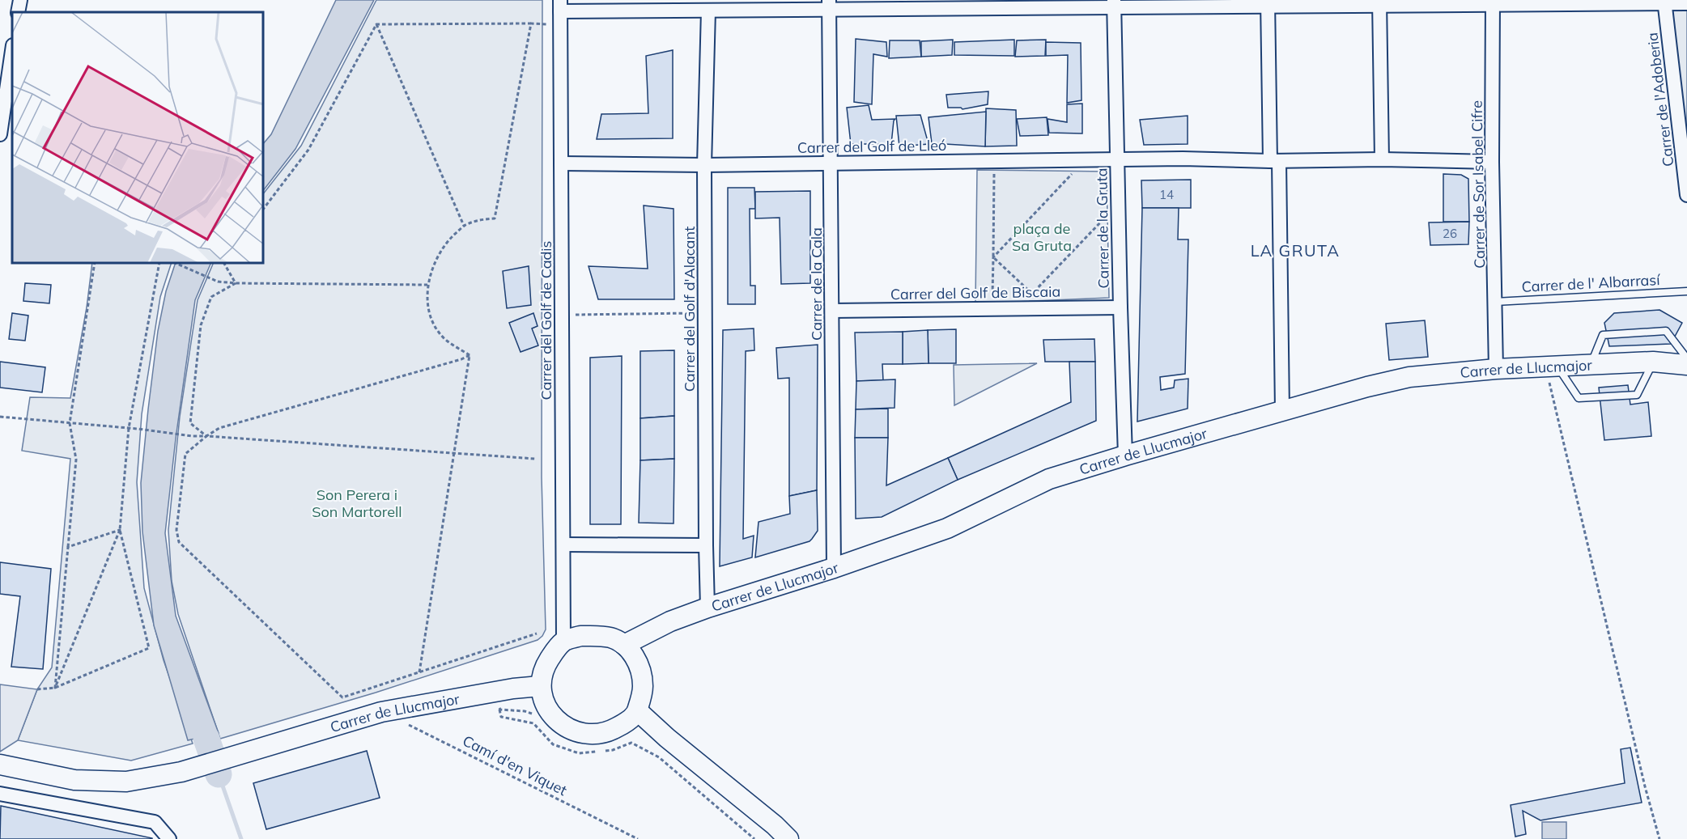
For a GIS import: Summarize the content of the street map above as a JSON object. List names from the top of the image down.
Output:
{
  "streets": {
    "street": [
      "Carrer de l'Adoberia",
      "Carrer del Golf de Lleó",
      "Carrer de Sor Isabel Cifre",
      "Carrer de la Gruta",
      "Carrer de la Cala",
      "Carrer del Golf de Biscaia",
      "Carrer del Golf d'Alacant",
      "Carrer del Golf de Cadis",
      "Carrer de Llucmajor"
    ],
    "lane": ["Carrer de l' Albarrasí"],
    "path": ["Camí d'en Viquet"]
  },
  "crossings": [
    ["Carrer del Golf de Lleó", "Carrer de Sor Isabel Cifre"],
    ["Carrer del Golf de Lleó", "Carrer de la Gruta"],
    ["Carrer del Golf de Lleó", "Carrer de la Cala"],
    ["Carrer del Golf de Lleó", "Carrer del Golf d'Alacant"],
    ["Carrer del Golf de Lleó", "Carrer del Golf de Cadis"],
    ["Carrer de Sor Isabel Cifre", "Carrer de l' Albarrasí"],
    ["Carrer de Sor Isabel Cifre", "Carrer de Llucmajor"],
    ["Carrer de la Gruta", "Carrer del Golf de Biscaia"],
    ["Carrer de la Gruta", "Carrer de Llucmajor"],
    ["Carrer de la Cala", "Carrer del Golf de Biscaia"],
    ["Carrer de la Cala", "Carrer de Llucmajor"],
    ["Carrer del Golf d'Alacant", "Carrer de Llucmajor"],
    ["Carrer del Golf de Cadis", "Carrer de Llucmajor"]
  ],
  "districts": ["LA GRUTA"],
  "parks": ["plaça de Sa Gruta", "Son Perera i Son Martorell"],
  "house_numbers": ["14", "26"]
}
